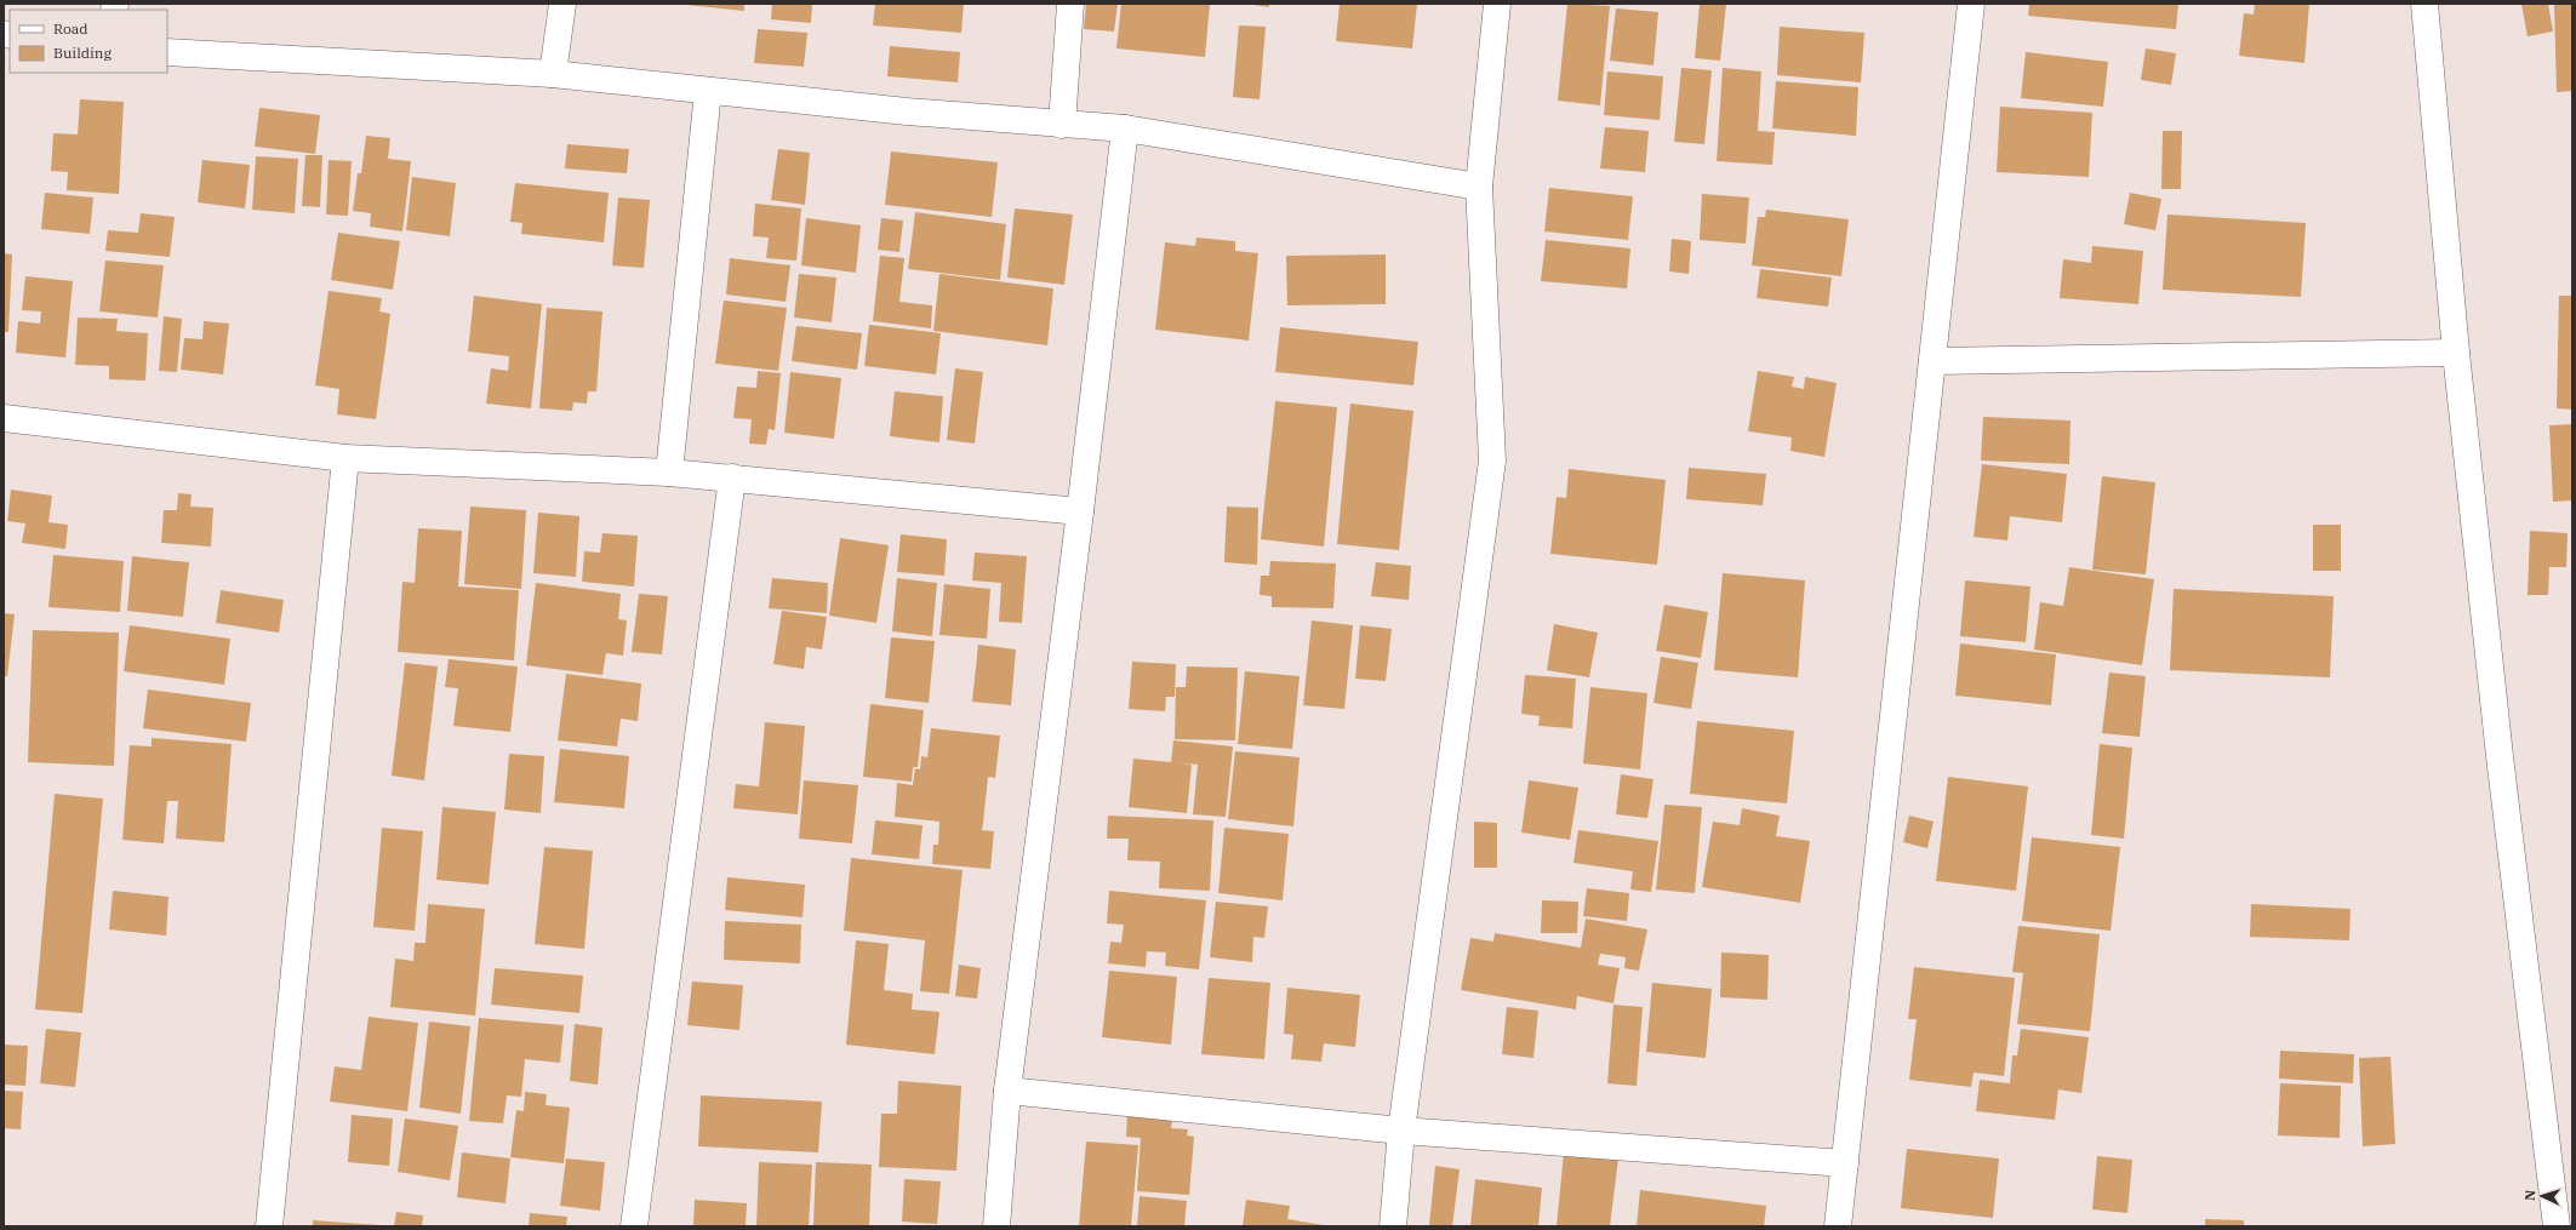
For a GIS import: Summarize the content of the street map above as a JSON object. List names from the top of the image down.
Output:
{
  "legend": ["Road", "Building"],
  "north": "left"
}
